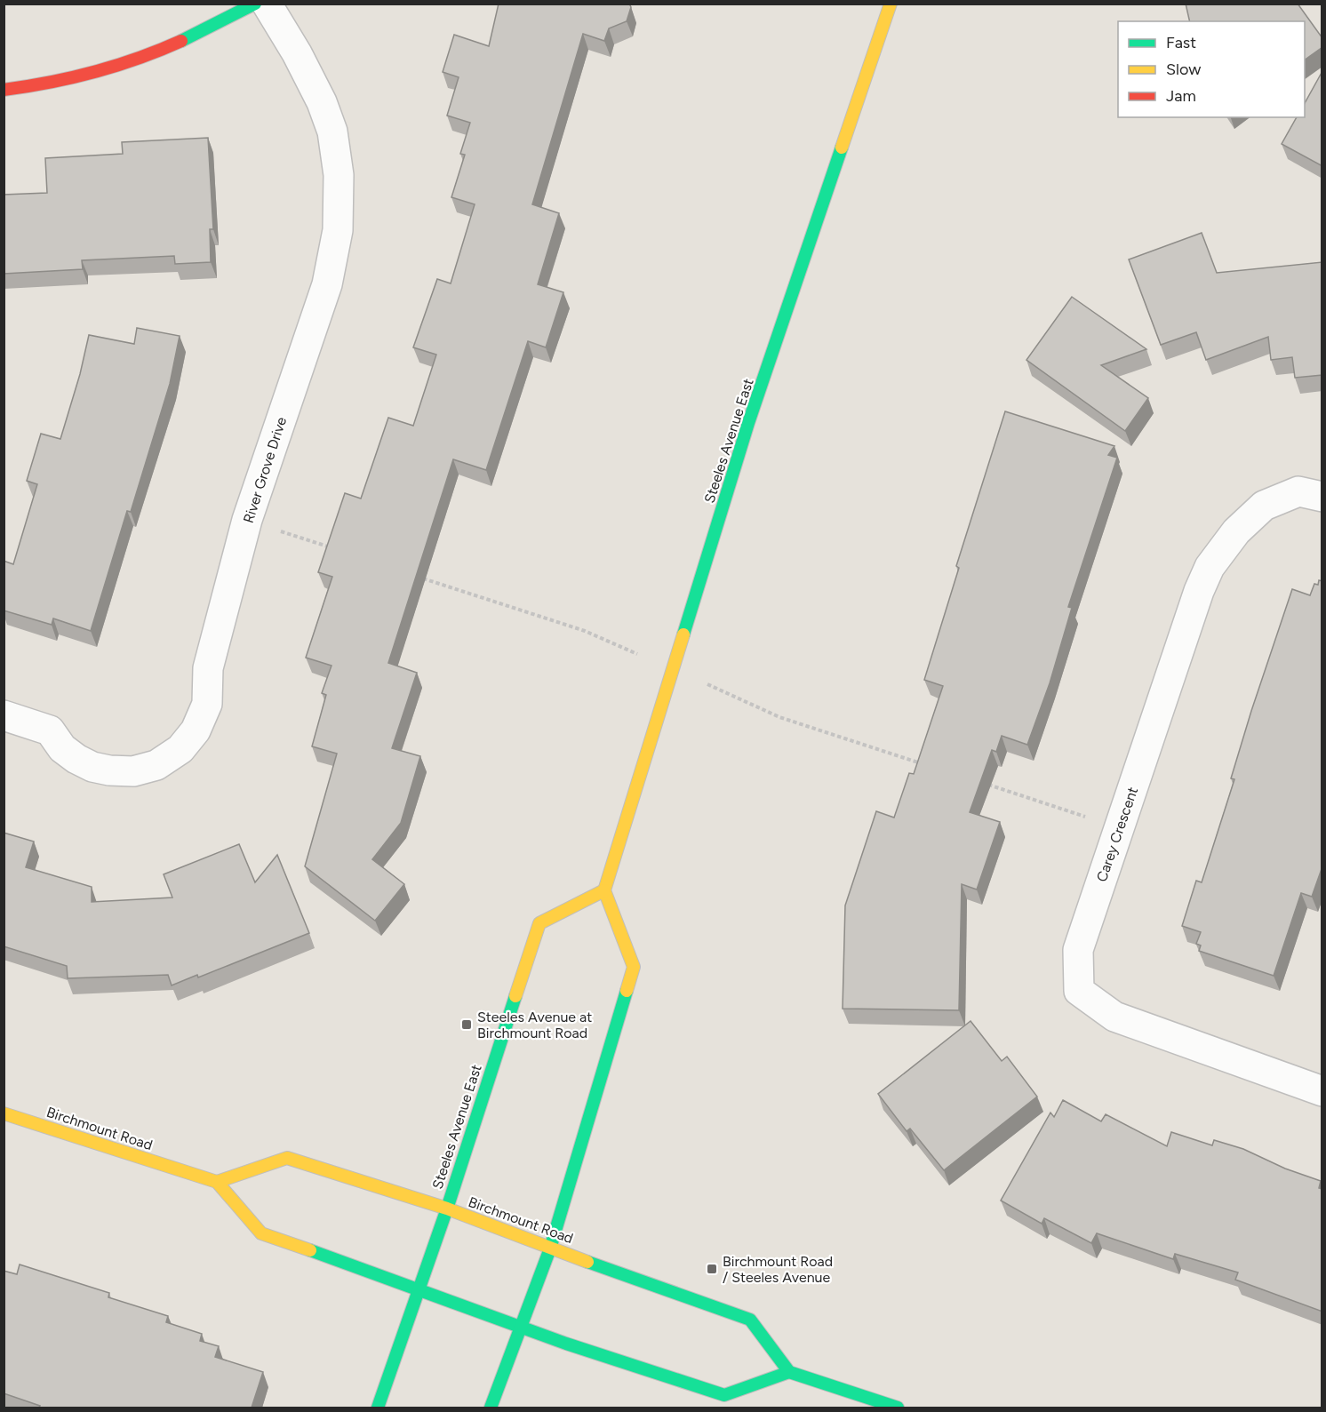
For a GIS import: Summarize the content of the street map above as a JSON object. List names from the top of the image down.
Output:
{
  "streets": {
    "main road": ["Steeles Avenue East", "Birchmount Road"],
    "street": ["River Grove Drive", "Carey Crescent"]
  },
  "crossings": [
    ["Steeles Avenue East", "Birchmount Road"]
  ],
  "places": {
    "transit": ["Steeles Avenue at Birchmount Road", "Birchmount Road / Steeles Avenue"]
  },
  "legend": ["Fast", "Slow", "Jam"]
}
